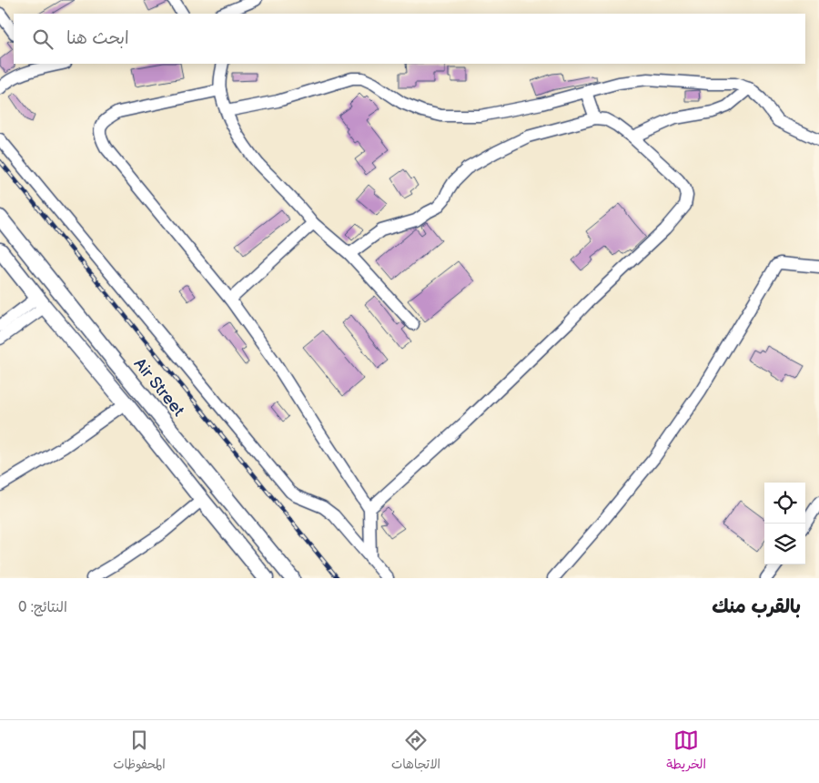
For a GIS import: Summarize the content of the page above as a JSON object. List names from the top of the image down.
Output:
{
  "streets": {
    "main road": ["Air Street"]
  },
  "page": {
    "search": "ابحث هنا",
    "heading": ["بالقرب منك", "النتائج: 0"],
    "nav": ["الخريطة", "الاتجاهات", "المحفوظات"]
  }
}
